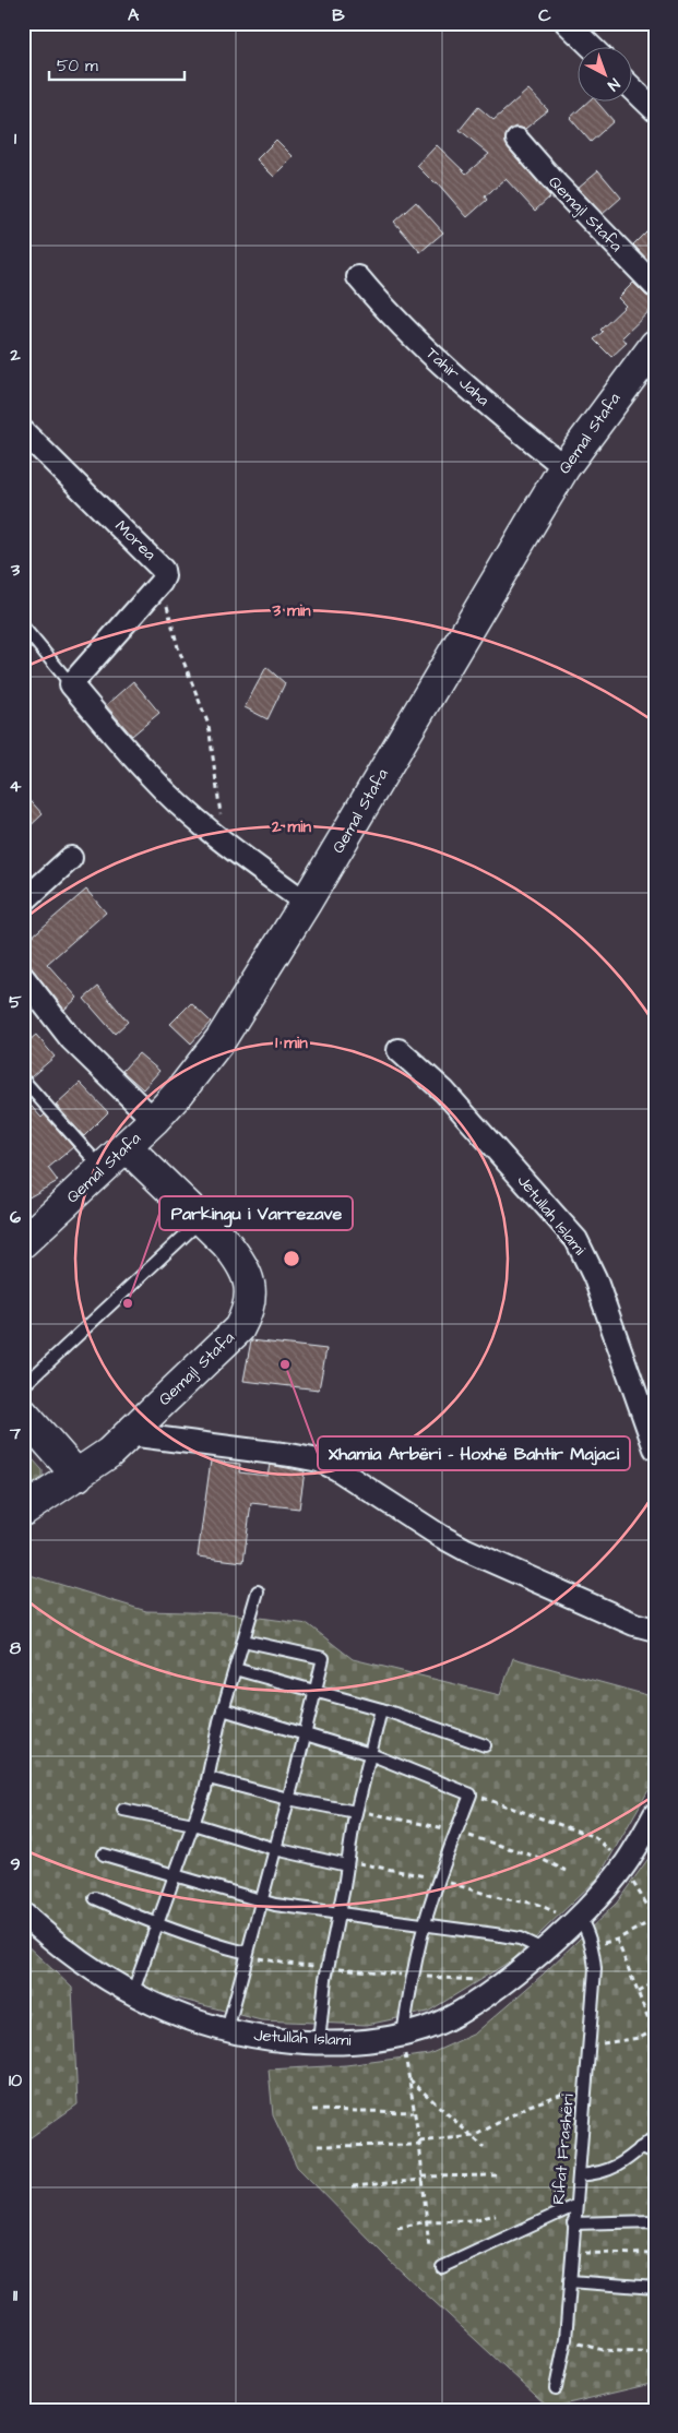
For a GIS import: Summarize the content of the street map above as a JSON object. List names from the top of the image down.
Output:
{
  "streets": {
    "street": [
      "Qemajl Stafa",
      "Tahir Jaha",
      "Qemal Stafa",
      "Morea",
      "Jetullah Islami"
    ],
    "lane": ["Rifat Frashëri"]
  },
  "crossings": [
    ["Qemajl Stafa", "Qemal Stafa"],
    ["Tahir Jaha", "Qemal Stafa"],
    ["Jetullah Islami", "Rifat Frashëri"]
  ],
  "places": ["Parkingu i Varrezave", "Xhamia Arbëri - Hoxhë Bahtir Majaci"],
  "scale_bar": "50 m",
  "north": "bottom right",
  "grid": {
    "columns": ["A", "B", "C"],
    "rows": [
      "1",
      "2",
      "3",
      "4",
      "5",
      "6",
      "7",
      "8",
      "9",
      "10",
      "11"
    ]
  },
  "rings": ["3 min", "2 min", "1 min"]
}
